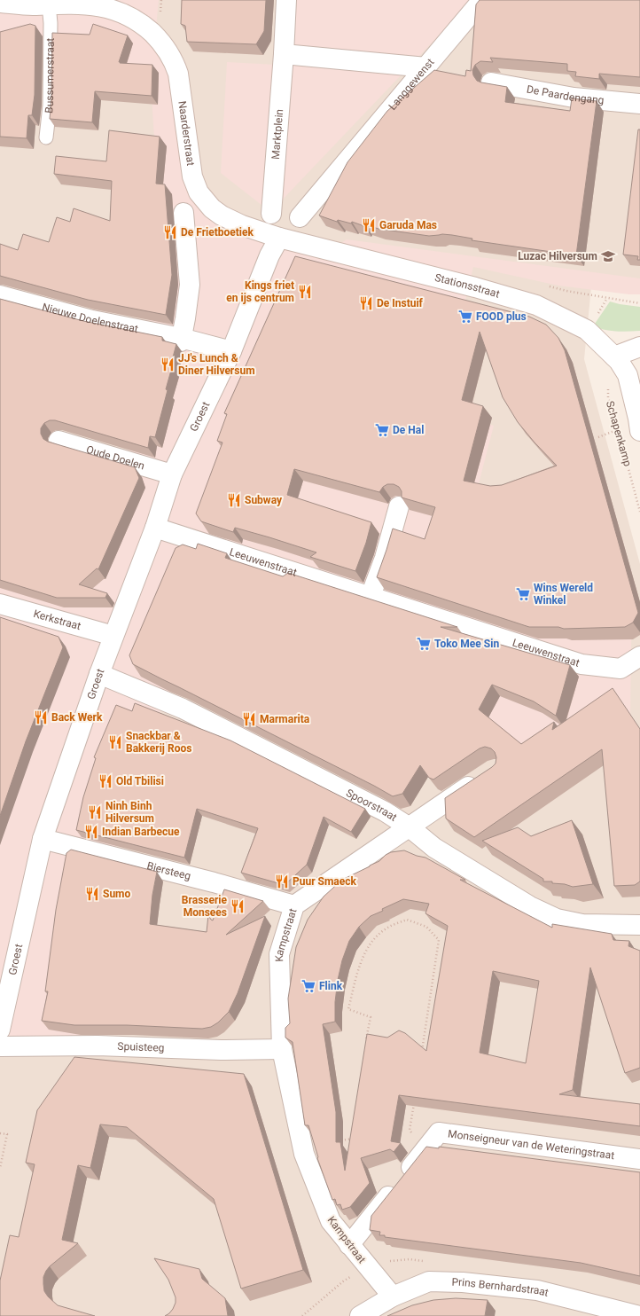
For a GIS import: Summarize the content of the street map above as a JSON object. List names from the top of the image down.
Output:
{
  "streets": {
    "street": [
      "Langgewenst",
      "De Paardengang",
      "Naarderstraat",
      "Marktplein",
      "Stationsstraat",
      "Nieuwe Doelenstraat",
      "Groest",
      "Schapenkamp",
      "Oude Doelen",
      "Leeuwenstraat",
      "Kerkstraat",
      "Spoorstraat",
      "Biersteeg",
      "Kampstraat",
      "Spuisteeg",
      "Monseigneur van de Weteringstraat",
      "Prins Bernhardstraat"
    ],
    "lane": ["Bussumerstraat"]
  },
  "crossings": [
    ["Naarderstraat", "Stationsstraat"],
    ["Naarderstraat", "Groest"],
    ["Stationsstraat", "Groest"],
    ["Stationsstraat", "Schapenkamp"],
    ["Groest", "Oude Doelen"],
    ["Groest", "Leeuwenstraat"],
    ["Groest", "Kerkstraat"],
    ["Groest", "Spoorstraat"],
    ["Groest", "Biersteeg"],
    ["Spoorstraat", "Kampstraat"],
    ["Biersteeg", "Kampstraat"],
    ["Kampstraat", "Spuisteeg"],
    ["Kampstraat", "Monseigneur van de Weteringstraat"],
    ["Kampstraat", "Prins Bernhardstraat"]
  ],
  "places": {
    "restaurant": [
      "Garuda Mas",
      "De Frietboetiek",
      "Kings friet en ijs centrum",
      "De Instuif",
      "JJ's Lunch & Diner Hilversum",
      "Subway",
      "Back Werk",
      "Marmarita",
      "Snackbar & Bakkerij Roos",
      "Old Tbilisi",
      "Ninh Binh Hilversum",
      "Indian Barbecue",
      "Puur Smaeck",
      "Sumo",
      "Brasserie Monsees"
    ],
    "school or university": ["Luzac Hilversum"],
    "supermarket": [
      "FOOD plus",
      "De Hal",
      "Wins Wereld Winkel",
      "Toko Mee Sin",
      "Flink"
    ]
  }
}
